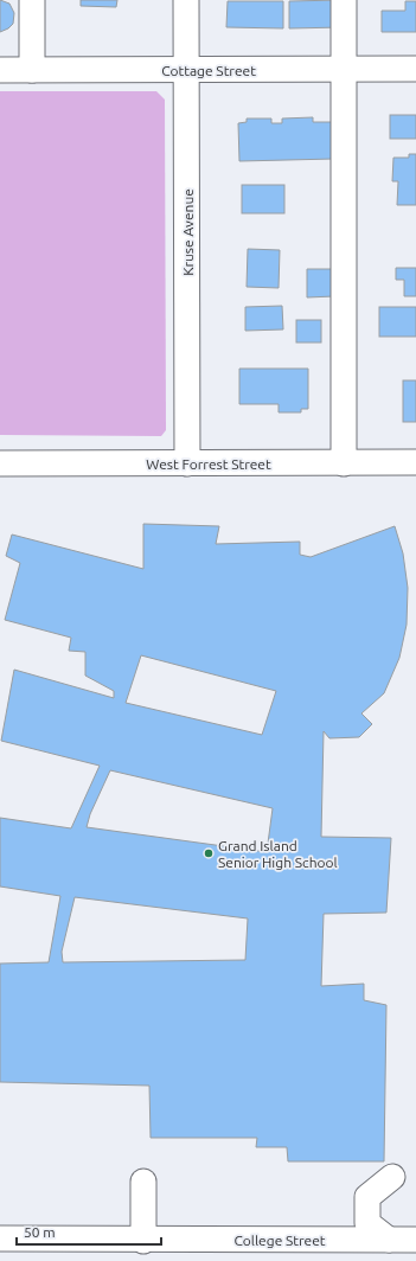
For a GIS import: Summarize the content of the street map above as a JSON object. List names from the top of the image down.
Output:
{
  "streets": {
    "street": [
      "Cottage Street",
      "Kruse Avenue",
      "West Forrest Street",
      "College Street"
    ]
  },
  "crossings": [
    ["Cottage Street", "Kruse Avenue"],
    ["Kruse Avenue", "West Forrest Street"]
  ],
  "places": ["Grand Island Senior High School"],
  "scale_bar": "50 m"
}
